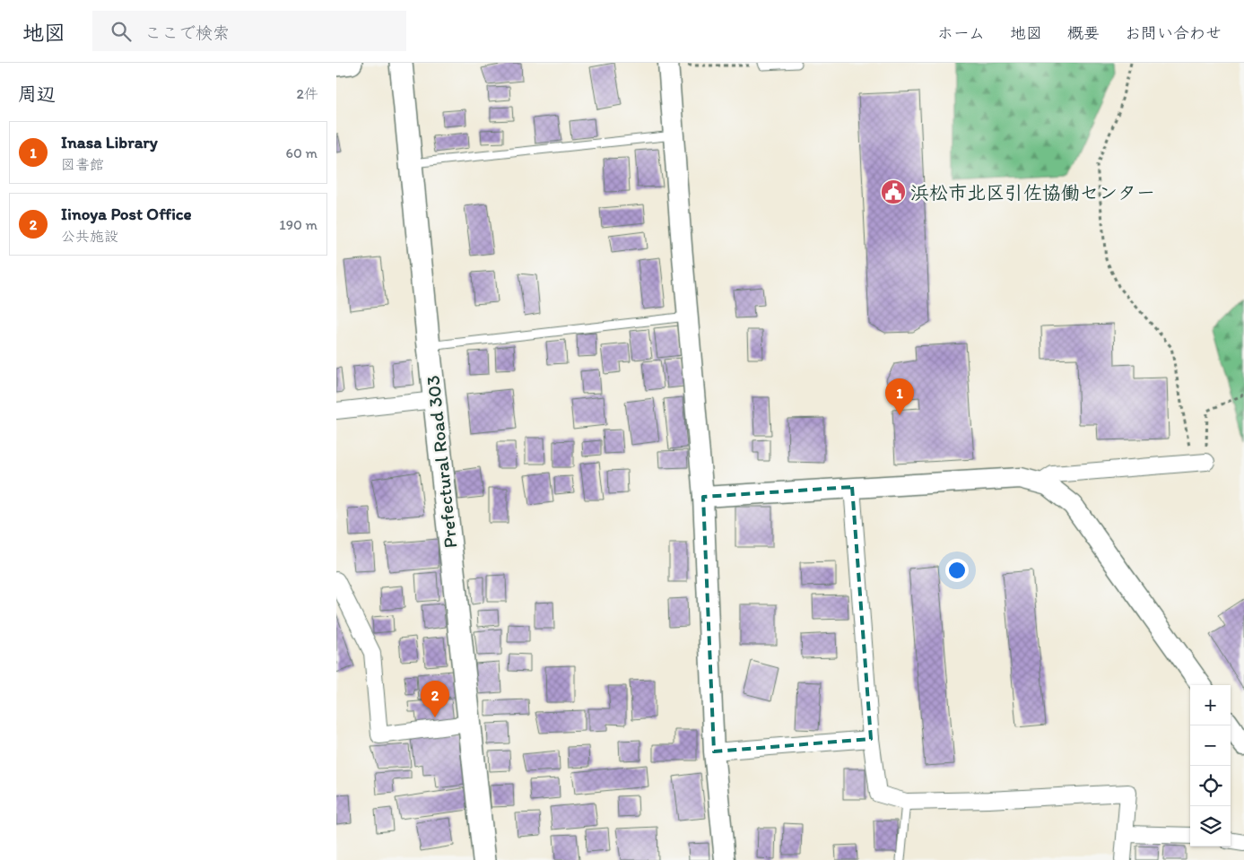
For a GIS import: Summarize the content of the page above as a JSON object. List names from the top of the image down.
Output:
{
  "streets": {
    "main road": ["Prefectural Road 303"]
  },
  "places": {
    "public building": ["浜松市北区引佐協働センター"]
  },
  "page": {
    "header": "地図",
    "search": "ここで検索",
    "nav": [
      "ホーム",
      "地図",
      "概要",
      "お問い合わせ"
    ],
    "heading": ["周辺", "2件"],
    "list": [
      {
        "mark": "1",
        "name": "Inasa Library",
        "note": "図書館",
        "value": "60 m"
      },
      {
        "mark": "2",
        "name": "Iinoya Post Office",
        "note": "公共施設",
        "value": "190 m"
      }
    ],
    "pins": ["1", "2"],
    "map_buttons": ["+", "−"]
  }
}
